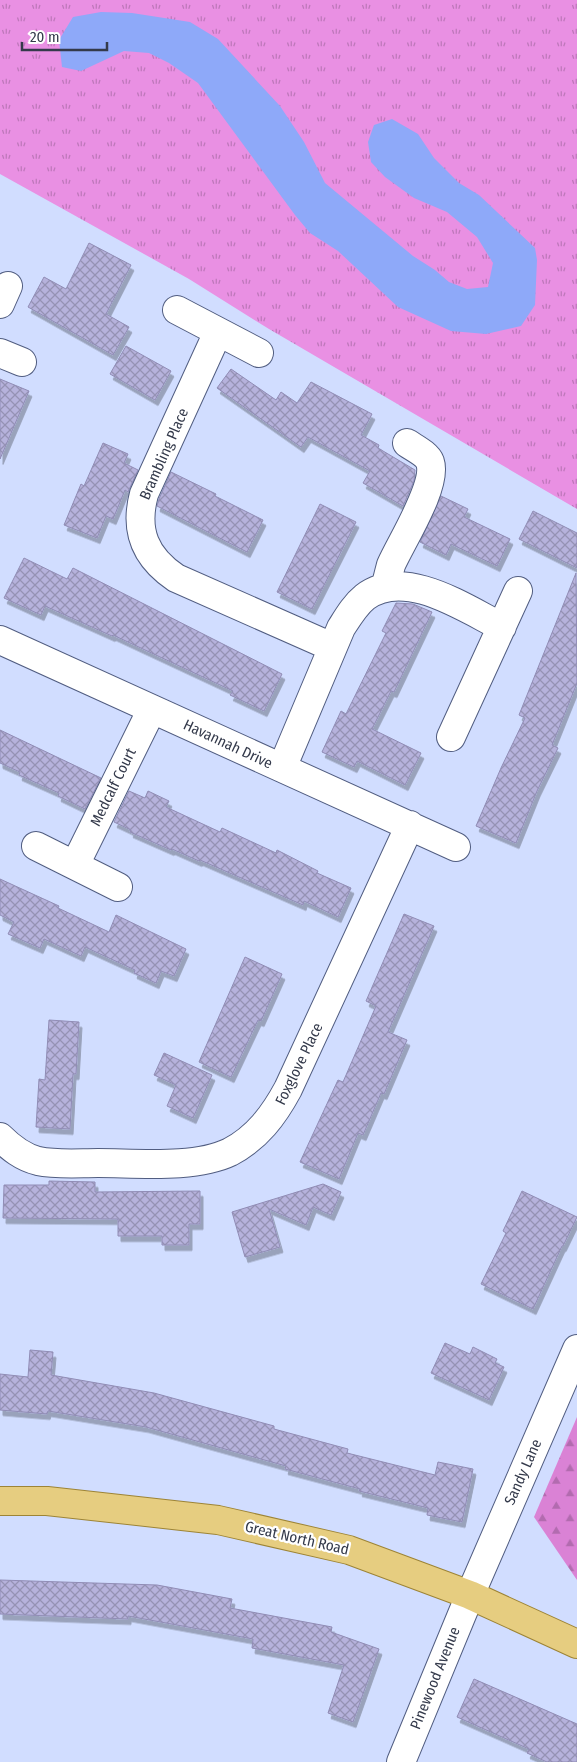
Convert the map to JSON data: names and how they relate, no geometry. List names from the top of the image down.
{
  "streets": {
    "main road": ["Great North Road"],
    "street": [
      "Brambling Place",
      "Havannah Drive",
      "Medcalf Court",
      "Foxglove Place",
      "Sandy Lane",
      "Pinewood Avenue"
    ]
  },
  "crossings": [
    ["Havannah Drive", "Medcalf Court"],
    ["Havannah Drive", "Foxglove Place"],
    ["Sandy Lane", "Great North Road"],
    ["Sandy Lane", "Pinewood Avenue"],
    ["Great North Road", "Pinewood Avenue"]
  ],
  "scale_bar": "20 m"
}
